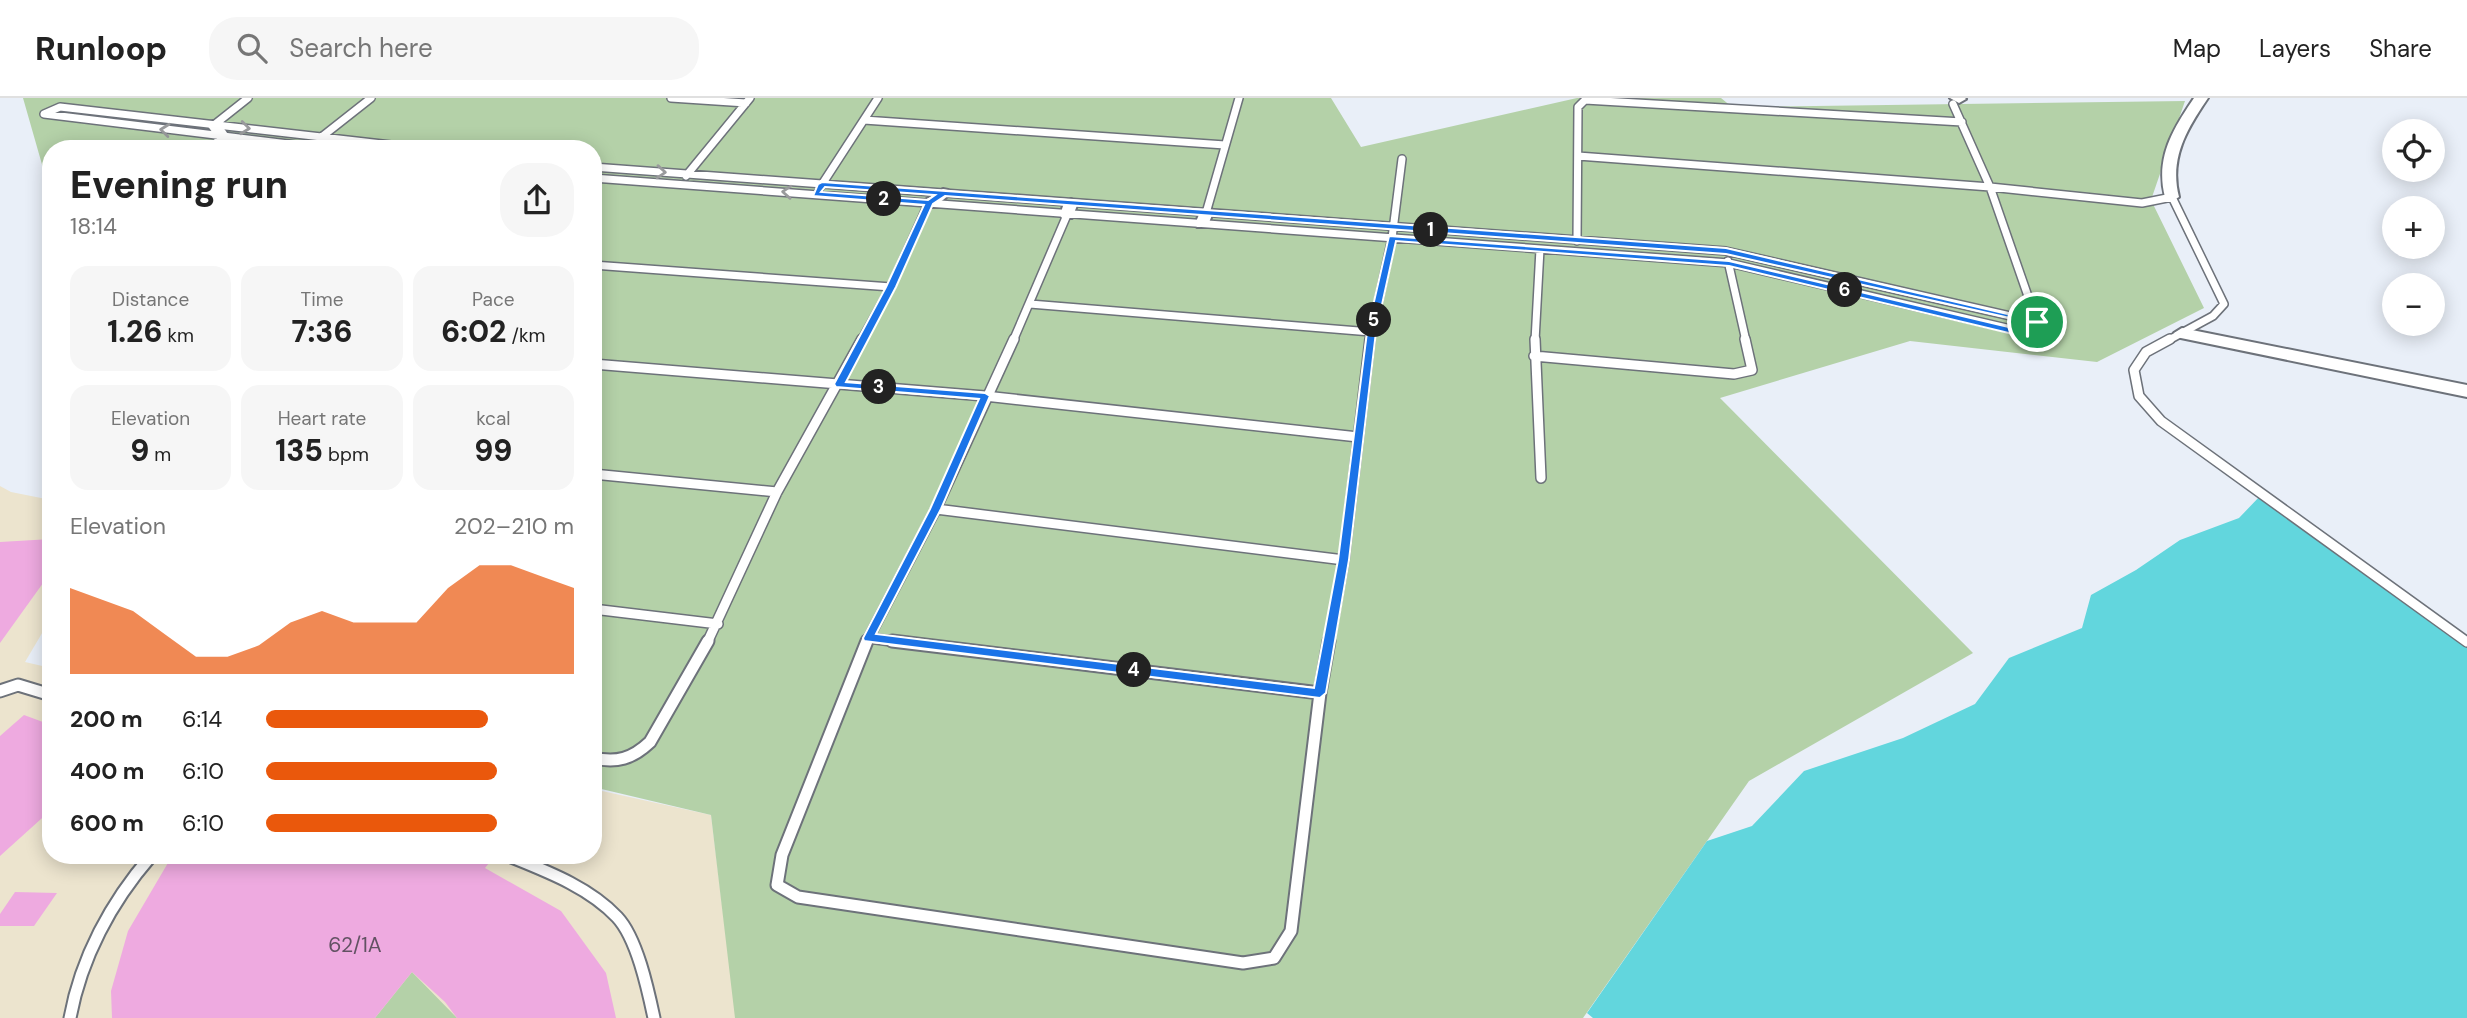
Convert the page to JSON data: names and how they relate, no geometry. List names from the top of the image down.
{
  "house_numbers": ["62/1A"],
  "page": {
    "header": "Runloop",
    "search": "Search here",
    "nav": ["Map", "Layers", "Share"],
    "map_buttons": ["+", "−"],
    "heading": ["Evening run", "18:14"],
    "pins": [
      "2",
      "1",
      "6",
      "5",
      "3",
      "4"
    ],
    "stats": [
      ["Distance", "1.26 km"],
      ["Time", "7:36"],
      ["Pace", "6:02 /km"],
      ["Elevation", "9 m"],
      ["Heart rate", "135 bpm"],
      ["kcal", "99"]
    ],
    "chart": ["Elevation", "202–210 m"],
    "list": [
      {
        "name": "200 m",
        "note": "6:14"
      },
      {
        "name": "400 m",
        "note": "6:10"
      },
      {
        "name": "600 m",
        "note": "6:10"
      }
    ]
  }
}
